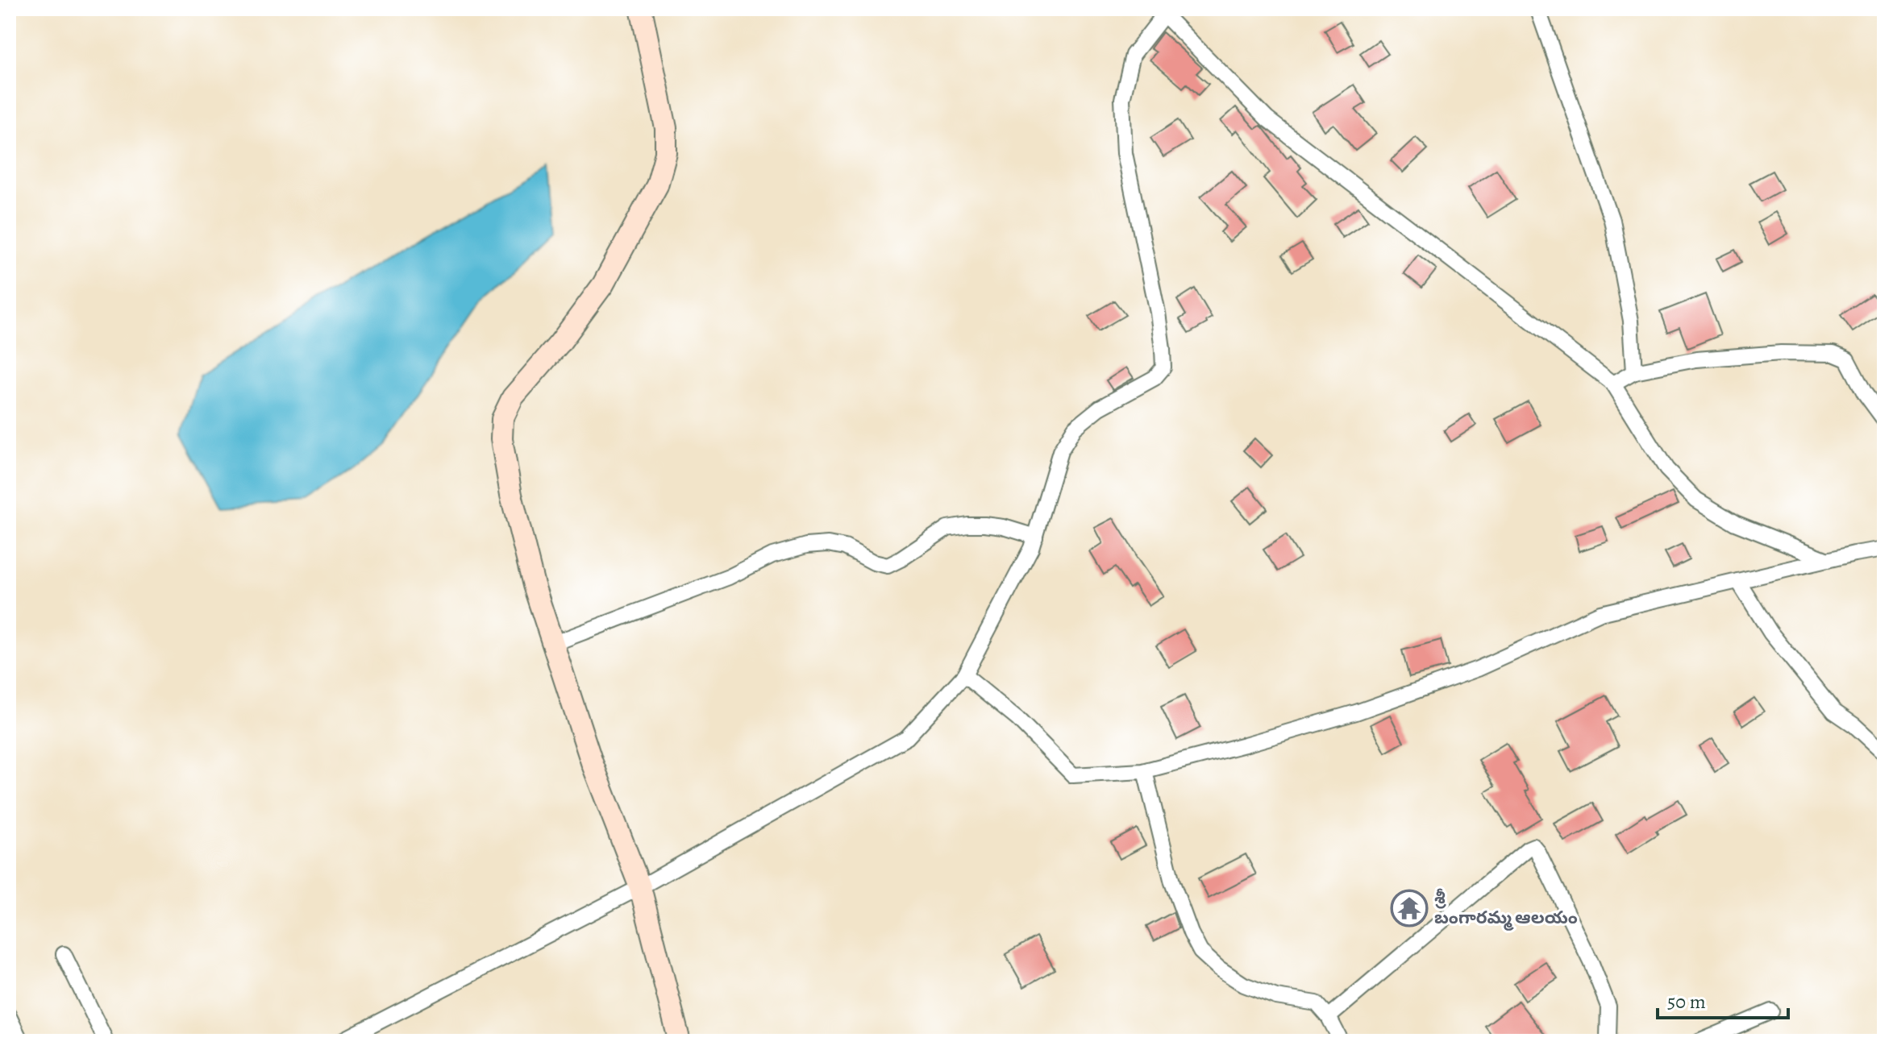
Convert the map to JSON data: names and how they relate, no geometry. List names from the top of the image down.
{
  "places": {
    "temple": ["శ్రీ బంగారమ్మ ఆలయం"]
  },
  "scale_bar": "50 m"
}
